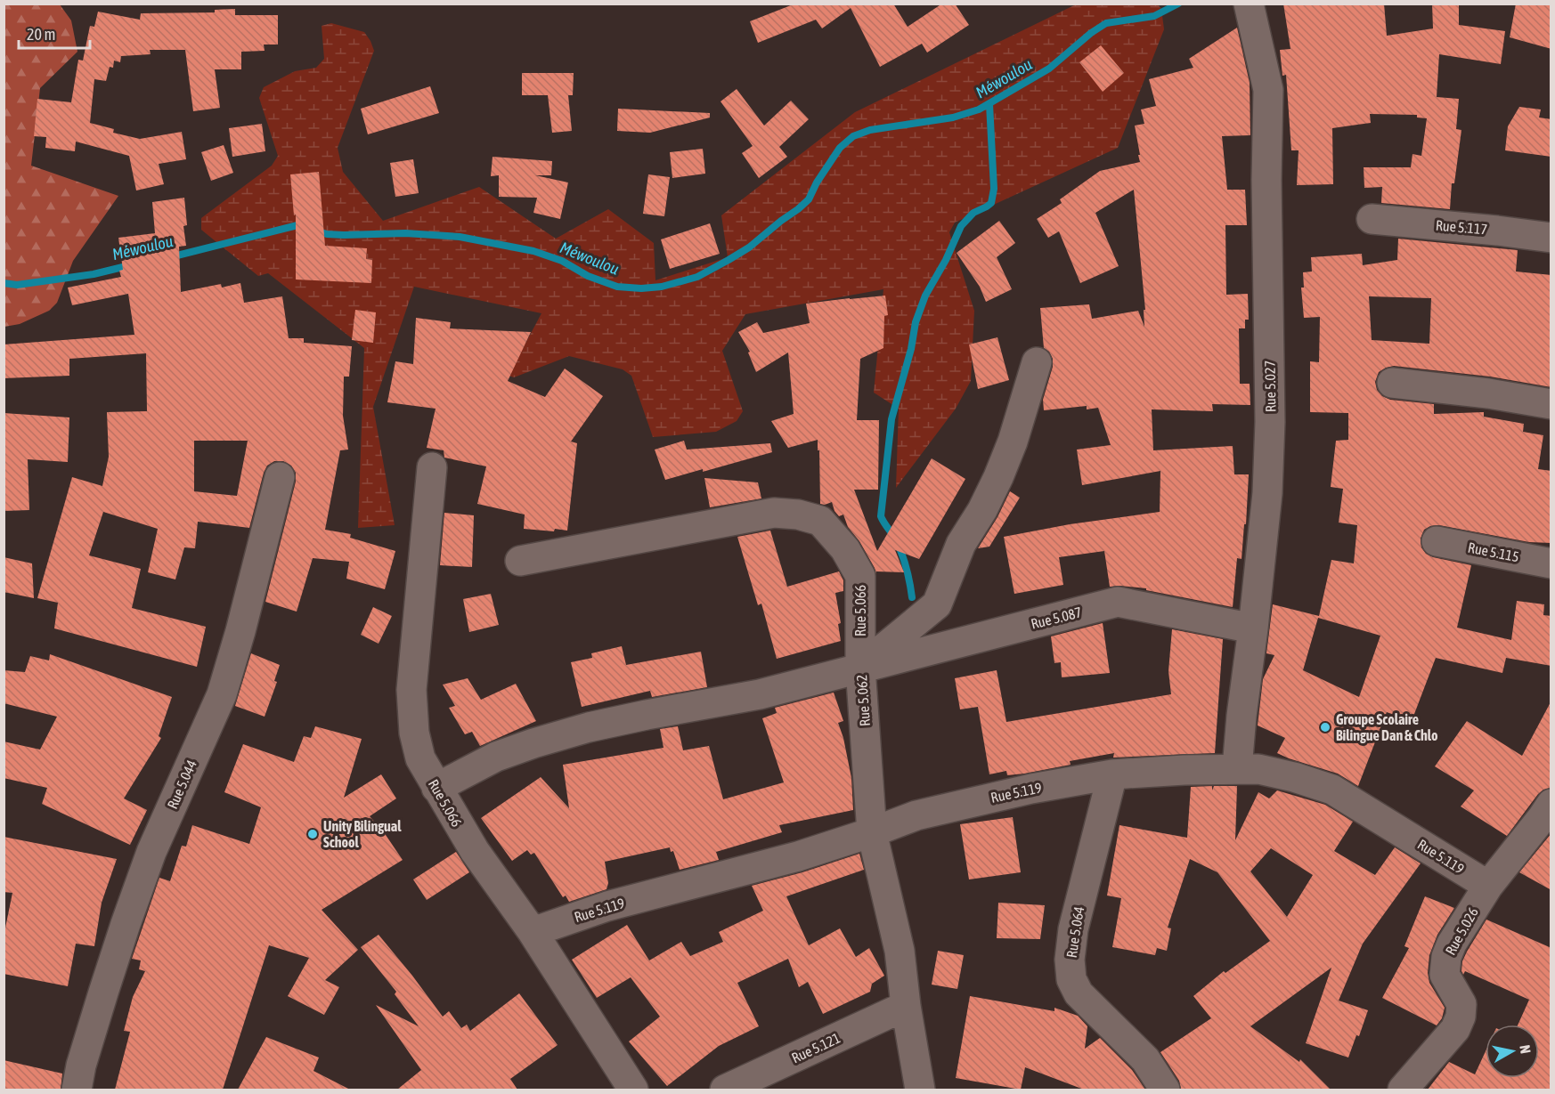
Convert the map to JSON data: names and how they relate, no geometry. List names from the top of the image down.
{
  "streets": {
    "street": [
      "Rue 5.117",
      "Rue 5.027",
      "Rue 5.115",
      "Rue 5.066",
      "Rue 5.087",
      "Rue 5.062",
      "Rue 5.044",
      "Rue 5.119",
      "Rue 5.026",
      "Rue 5.064",
      "Rue 5.121"
    ]
  },
  "crossings": [
    ["Rue 5.027", "Rue 5.087"],
    ["Rue 5.027", "Rue 5.119"],
    ["Rue 5.066", "Rue 5.087"],
    ["Rue 5.066", "Rue 5.062"],
    ["Rue 5.066", "Rue 5.119"],
    ["Rue 5.087", "Rue 5.062"],
    ["Rue 5.062", "Rue 5.119"],
    ["Rue 5.062", "Rue 5.121"],
    ["Rue 5.119", "Rue 5.026"],
    ["Rue 5.119", "Rue 5.064"]
  ],
  "water": ["Méwoulou"],
  "places": ["Groupe Scolaire Bilingue Dan & Chlo", "Unity Bilingual School"],
  "scale_bar": "20 m",
  "north": "right"
}
